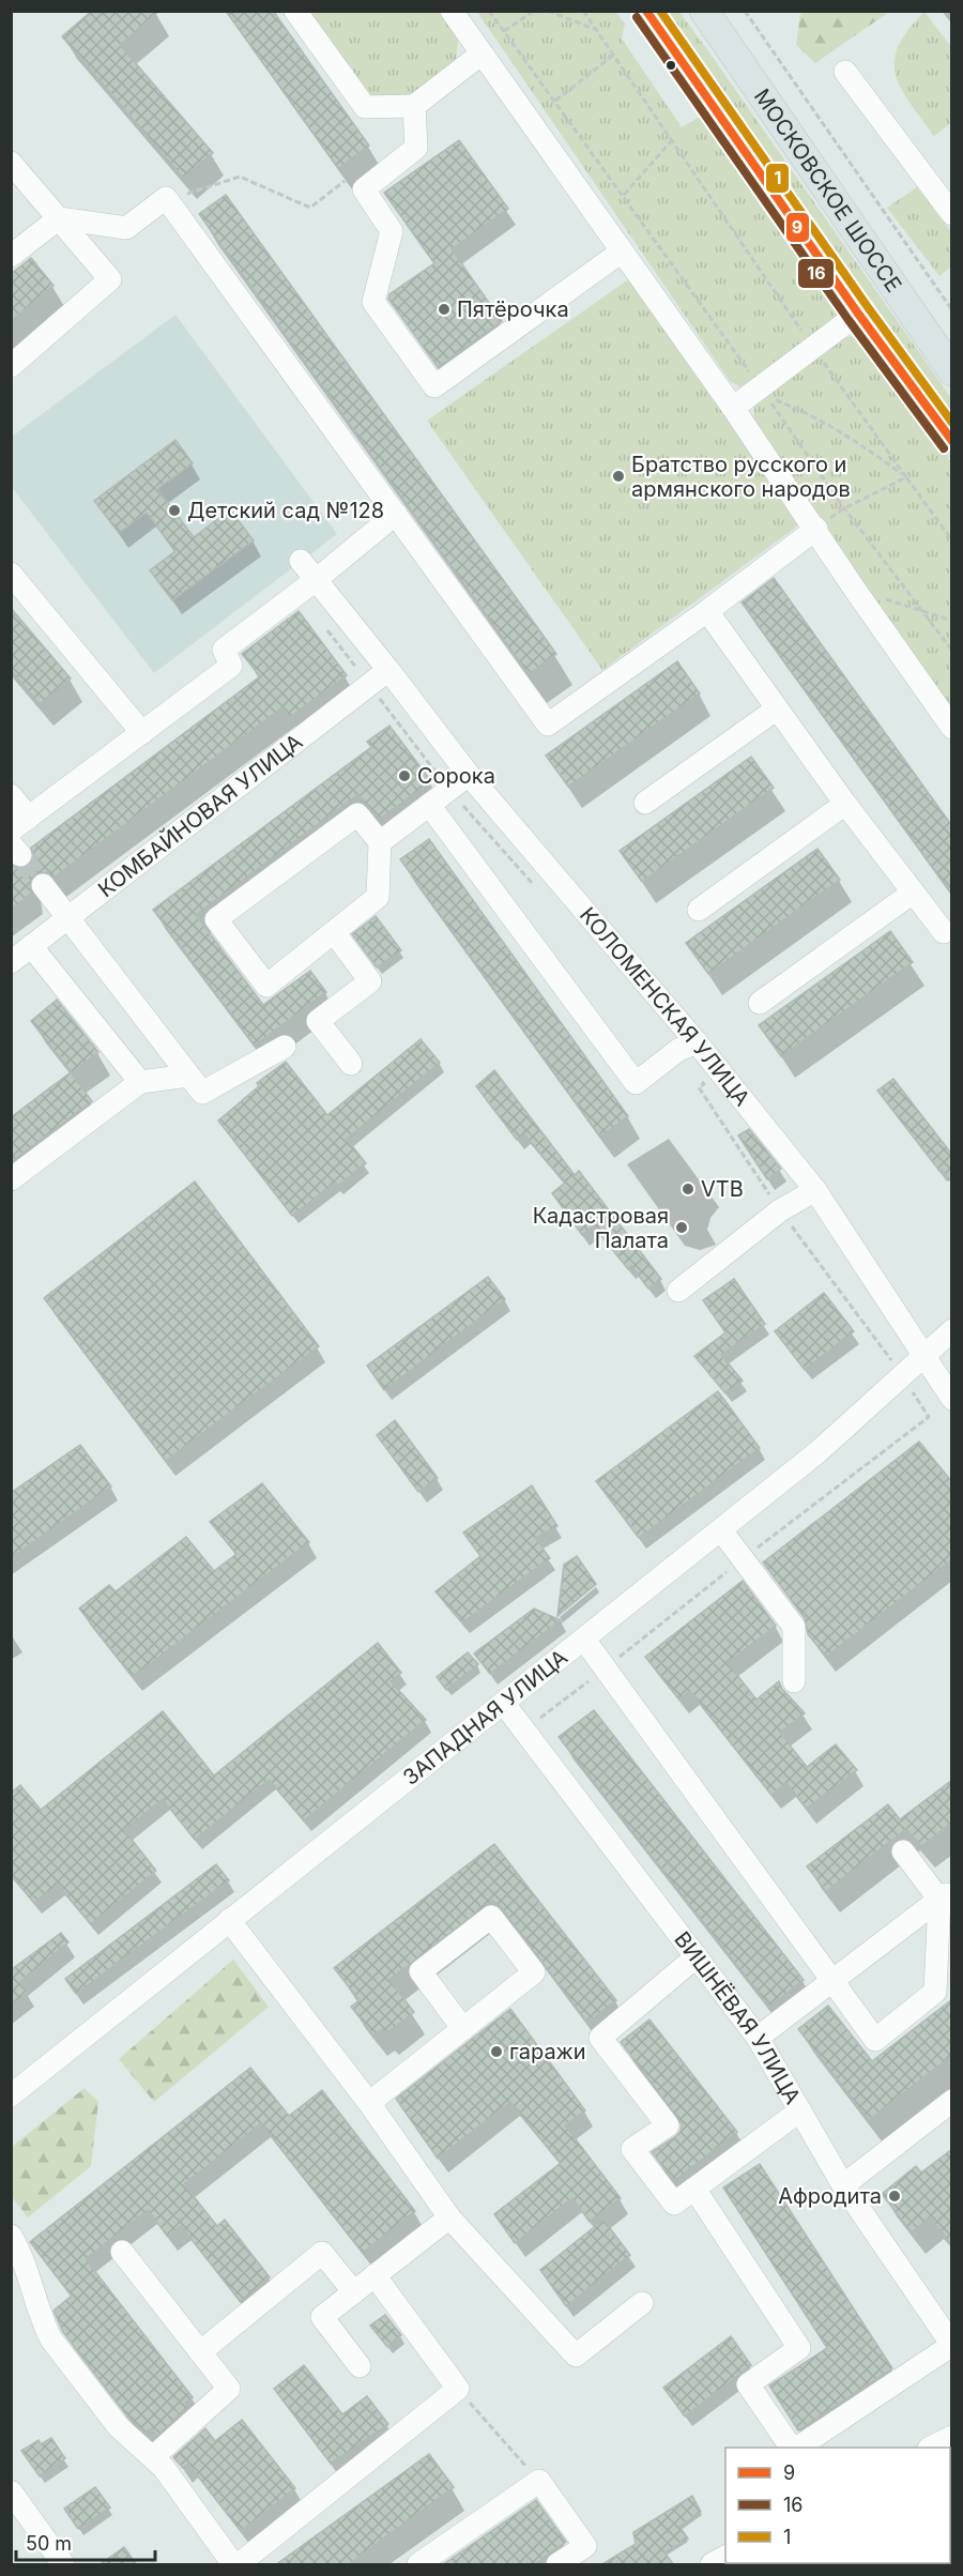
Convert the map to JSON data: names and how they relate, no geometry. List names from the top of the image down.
{
  "streets": {
    "main road": ["МОСКОВСКОЕ ШОССЕ"],
    "street": [
      "КОМБАЙНОВАЯ УЛИЦА",
      "КОЛОМЕНСКАЯ УЛИЦА",
      "ЗАПАДНАЯ УЛИЦА",
      "ВИШНЁВАЯ УЛИЦА"
    ]
  },
  "crossings": [
    ["КОМБАЙНОВАЯ УЛИЦА", "КОЛОМЕНСКАЯ УЛИЦА"],
    ["КОЛОМЕНСКАЯ УЛИЦА", "ЗАПАДНАЯ УЛИЦА"],
    ["ЗАПАДНАЯ УЛИЦА", "ВИШНЁВАЯ УЛИЦА"]
  ],
  "places": [
    "Пятёрочка",
    "Братство русского и армянского народов",
    "Детский сад №128",
    "Сорока",
    "VTB",
    "Кадастровая Палата",
    "гаражи",
    "Афродита"
  ],
  "lines": ["transit line 9", "transit line 1", "transit line 16"],
  "legend": ["9", "16", "1"],
  "scale_bar": "50 m"
}
